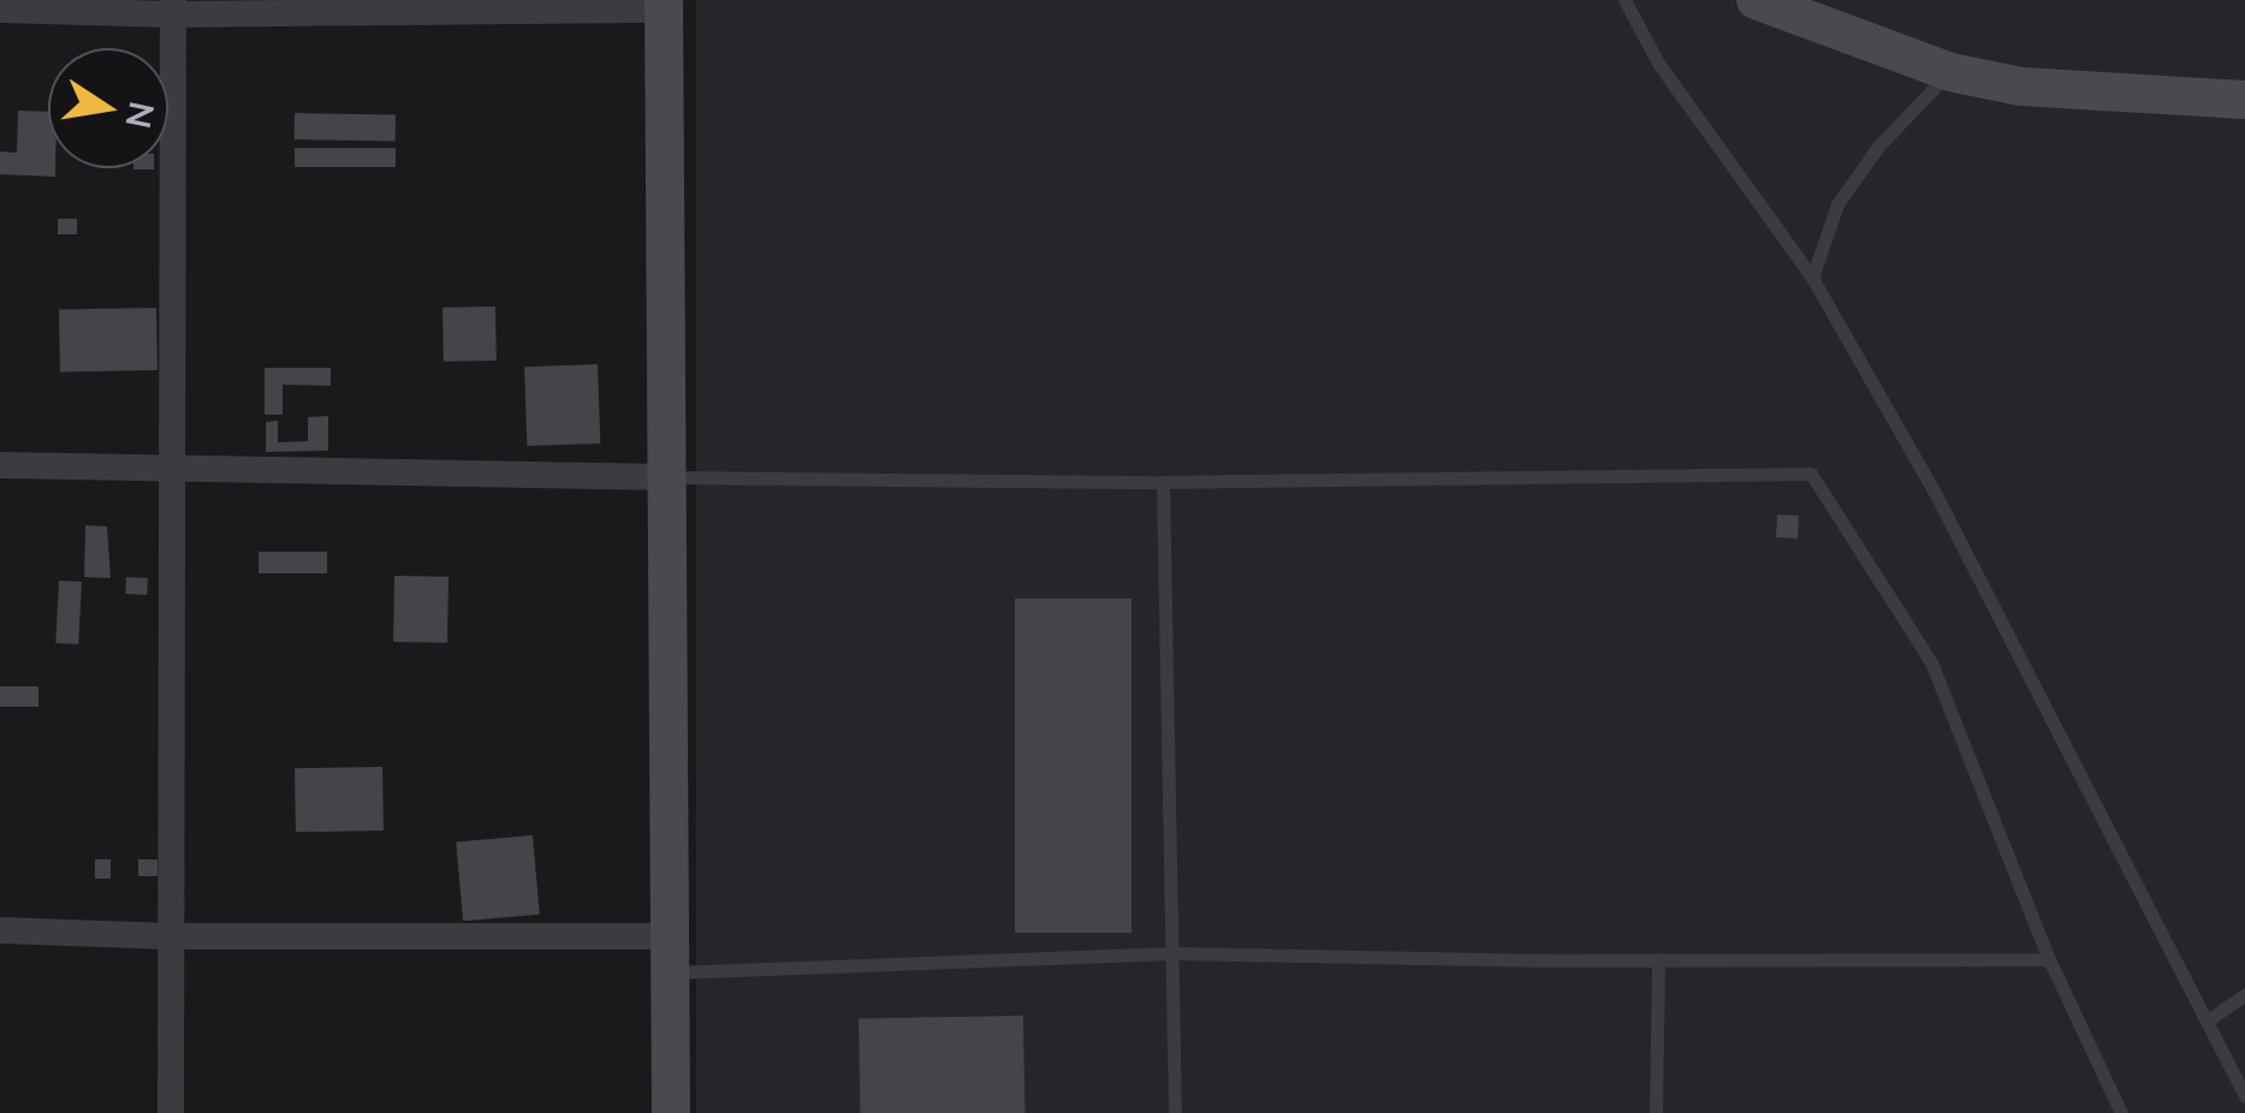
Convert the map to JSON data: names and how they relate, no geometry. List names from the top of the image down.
{
  "north": "right"
}
